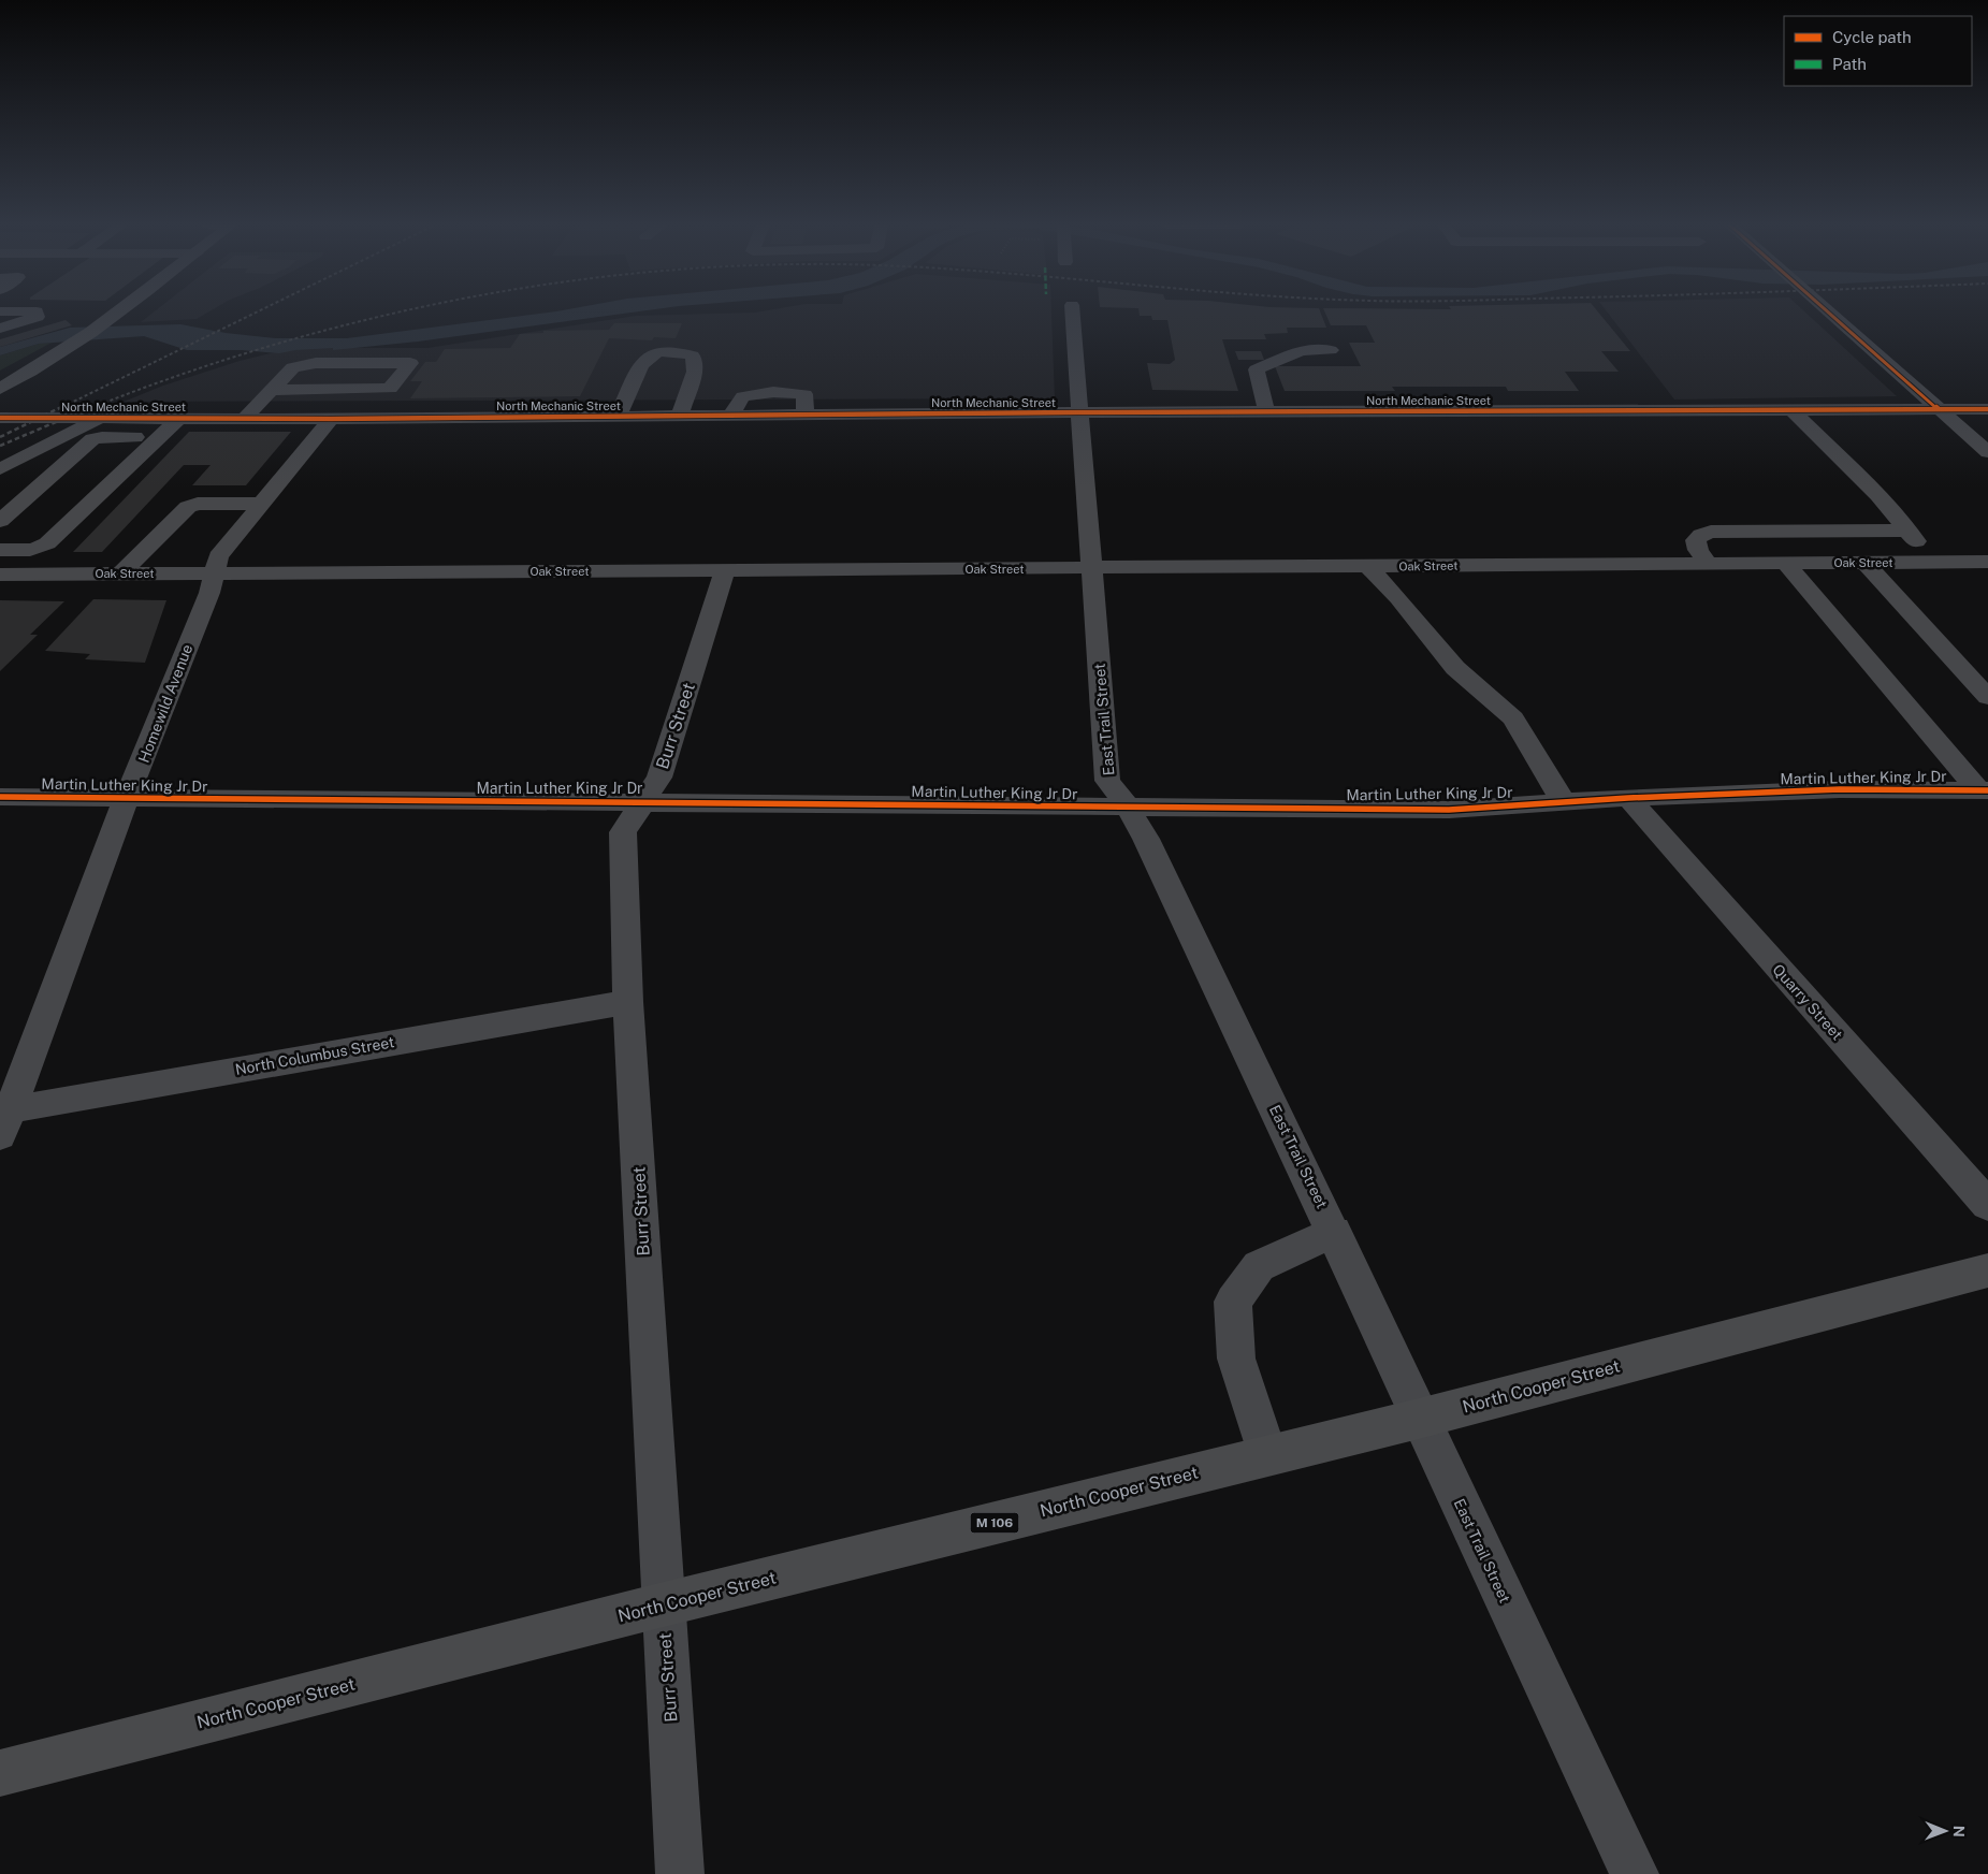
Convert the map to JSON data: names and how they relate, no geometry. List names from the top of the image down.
{
  "streets": {
    "main road": ["North Cooper Street", "M 106"],
    "street": [
      "North Mechanic Street",
      "Oak Street",
      "Homewild Avenue",
      "East Trail Street",
      "Burr Street",
      "Martin Luther King Jr Dr",
      "Quarry Street",
      "North Columbus Street"
    ]
  },
  "crossings": [
    ["North Mechanic Street", "Homewild Avenue"],
    ["North Mechanic Street", "East Trail Street"],
    ["Oak Street", "Homewild Avenue"],
    ["Oak Street", "East Trail Street"],
    ["Oak Street", "Burr Street"],
    ["Homewild Avenue", "Martin Luther King Jr Dr"],
    ["Homewild Avenue", "North Columbus Street"],
    ["East Trail Street", "Martin Luther King Jr Dr"],
    ["East Trail Street", "North Cooper Street"],
    ["Burr Street", "Martin Luther King Jr Dr"],
    ["Burr Street", "North Columbus Street"],
    ["Burr Street", "North Cooper Street"],
    ["Martin Luther King Jr Dr", "Quarry Street"]
  ],
  "legend": ["Cycle path", "Path"],
  "north": "right"
}
